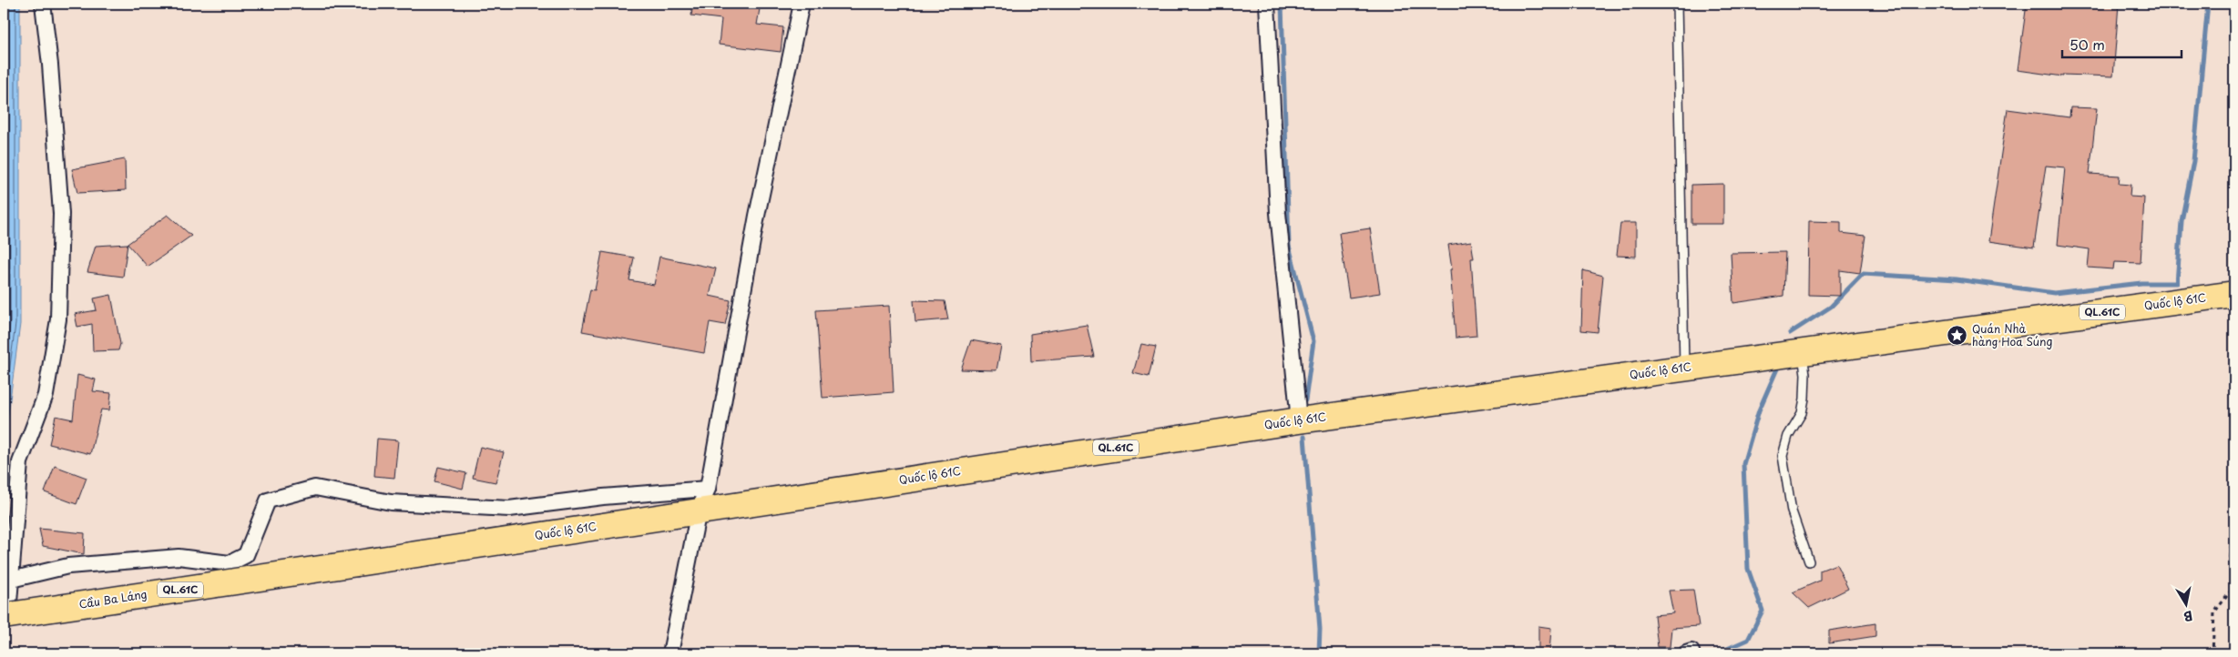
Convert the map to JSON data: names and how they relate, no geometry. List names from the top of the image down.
{
  "streets": {
    "highway": ["Quốc lộ 61C", "QL.61C", "Cầu Ba Láng"]
  },
  "crossings": [
    ["Quốc lộ 61C", "Cầu Ba Láng"]
  ],
  "places": {
    "place": ["Quán Nhà hàng Hoa Súng"]
  },
  "scale_bar": "50 m",
  "north": "bottom"
}
